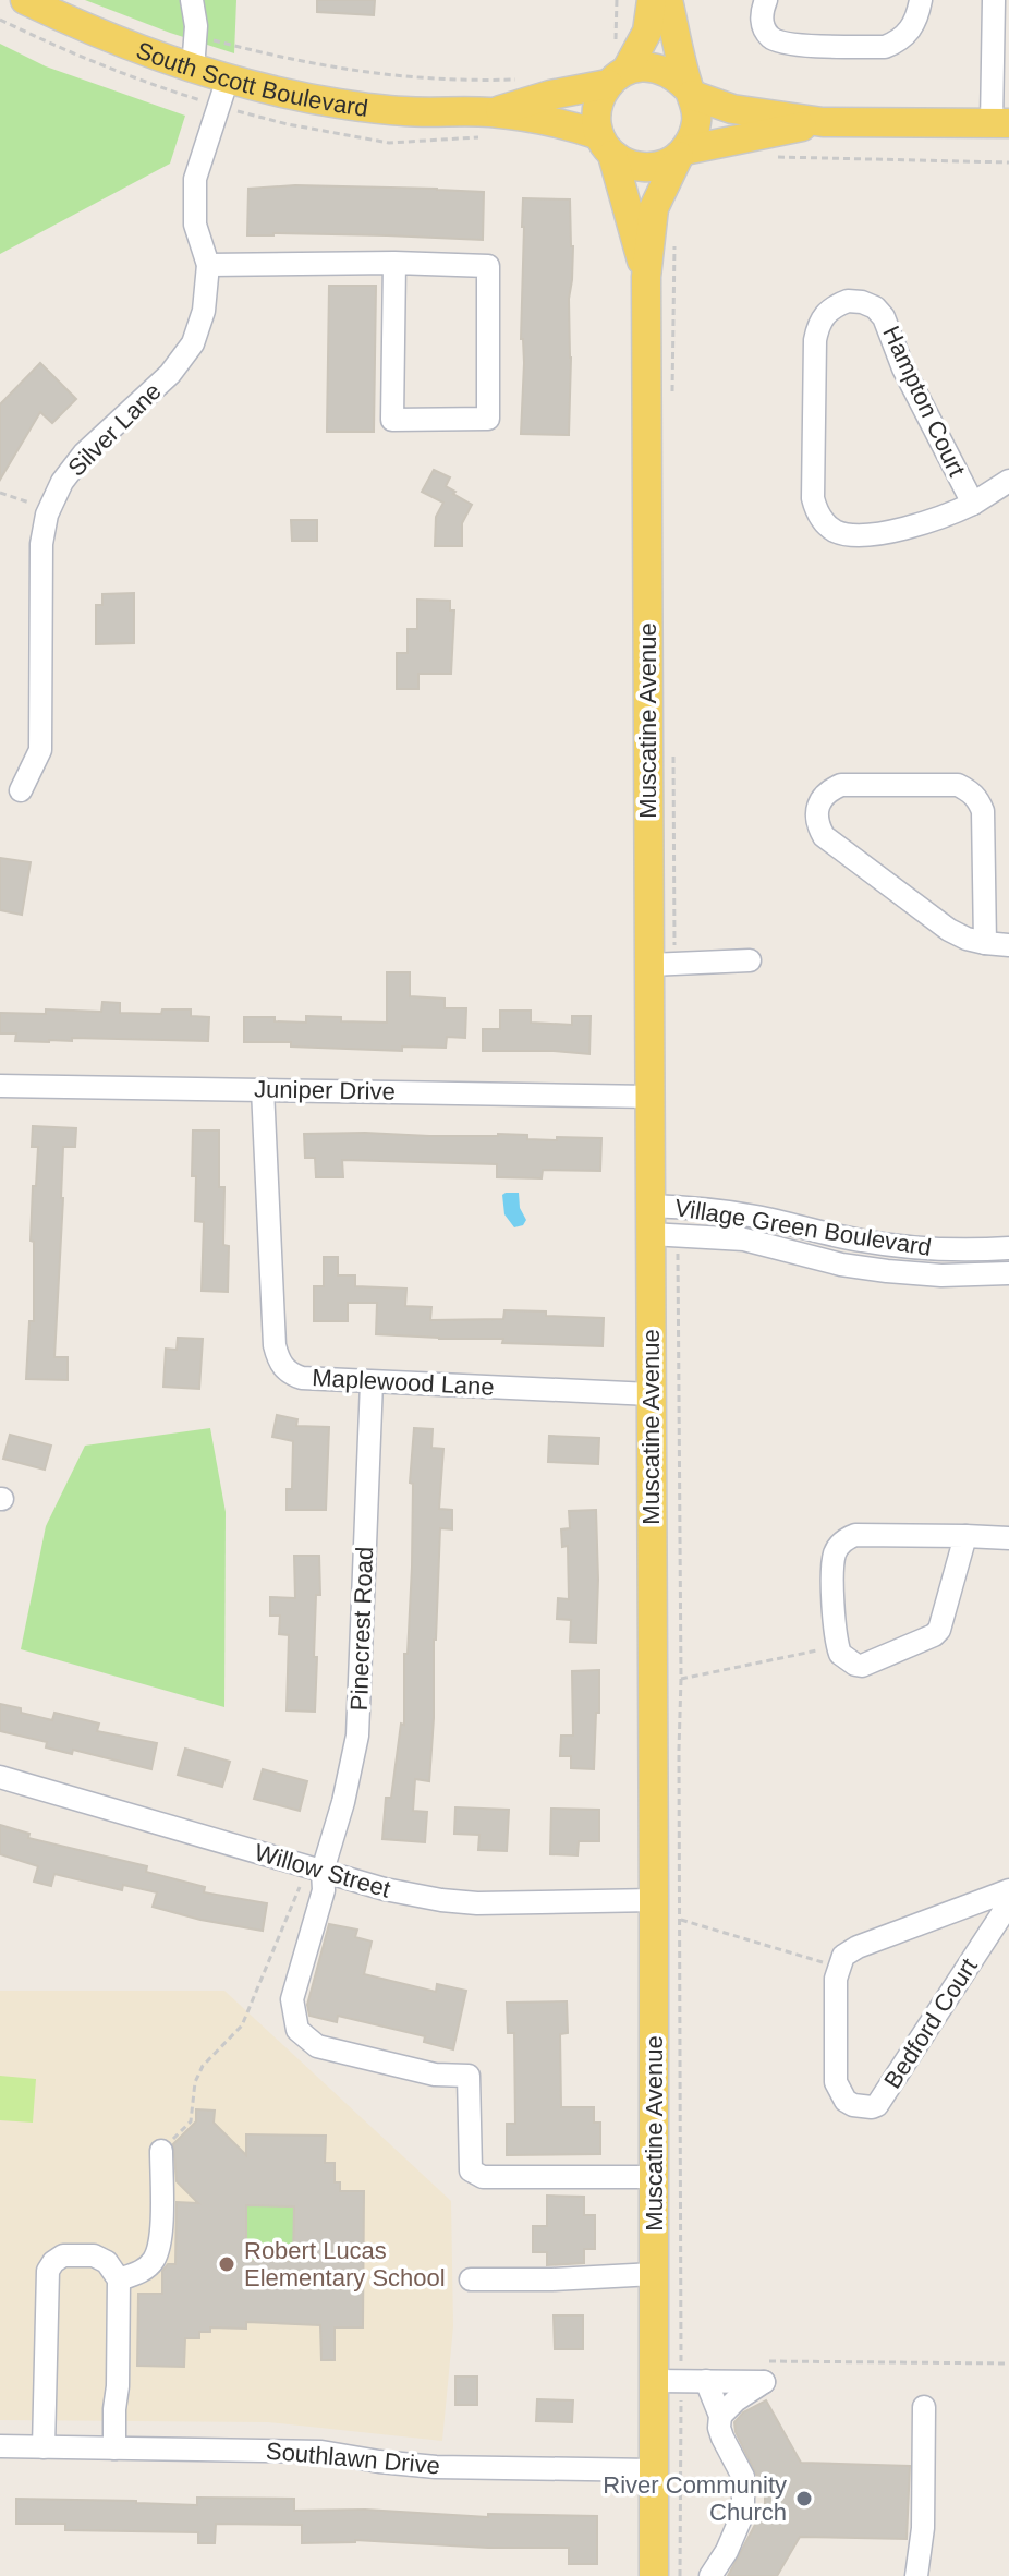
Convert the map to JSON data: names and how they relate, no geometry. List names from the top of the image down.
{
  "streets": {
    "main road": ["South Scott Boulevard", "Muscatine Avenue"],
    "street": [
      "Hampton Court",
      "Silver Lane",
      "Juniper Drive",
      "Village Green Boulevard",
      "Maplewood Lane",
      "Pinecrest Road",
      "Willow Street",
      "Bedford Court",
      "Southlawn Drive"
    ]
  },
  "crossings": [
    ["South Scott Boulevard", "Silver Lane"],
    ["South Scott Boulevard", "Muscatine Avenue"],
    ["Muscatine Avenue", "Juniper Drive"],
    ["Muscatine Avenue", "Village Green Boulevard"],
    ["Muscatine Avenue", "Maplewood Lane"],
    ["Muscatine Avenue", "Pinecrest Road"],
    ["Muscatine Avenue", "Willow Street"],
    ["Muscatine Avenue", "Southlawn Drive"],
    ["Juniper Drive", "Maplewood Lane"],
    ["Maplewood Lane", "Pinecrest Road"],
    ["Pinecrest Road", "Willow Street"]
  ],
  "places": ["Robert Lucas Elementary School", "River Community Church"]
}
